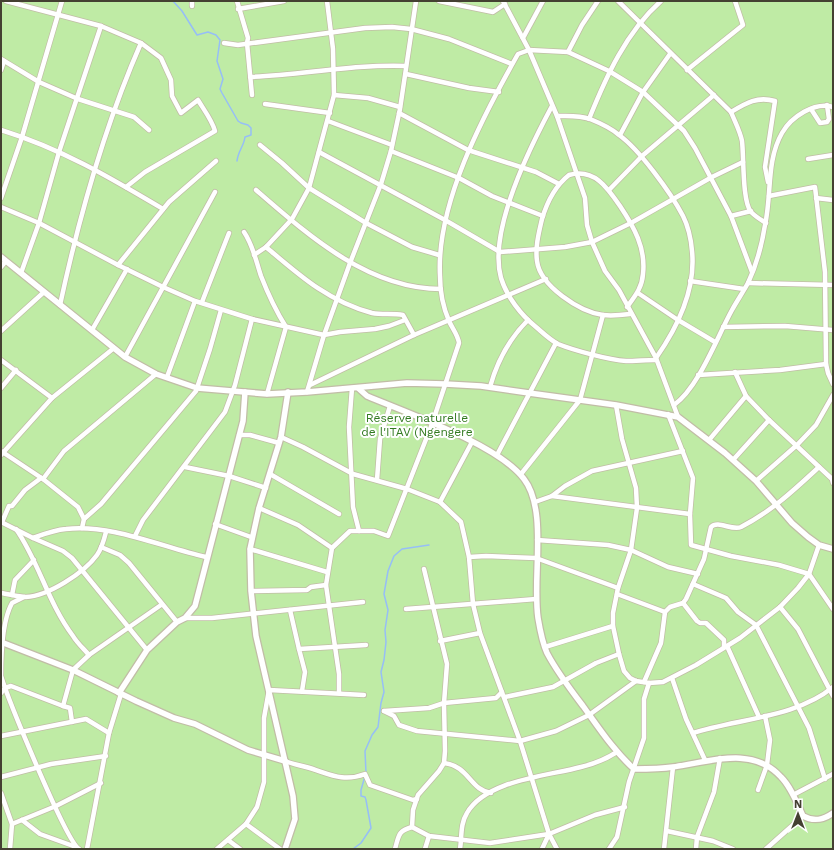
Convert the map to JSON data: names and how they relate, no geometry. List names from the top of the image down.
{
  "parks": ["Réserve naturelle de l'ITAV (Ngengere"],
  "north": "top"
}
